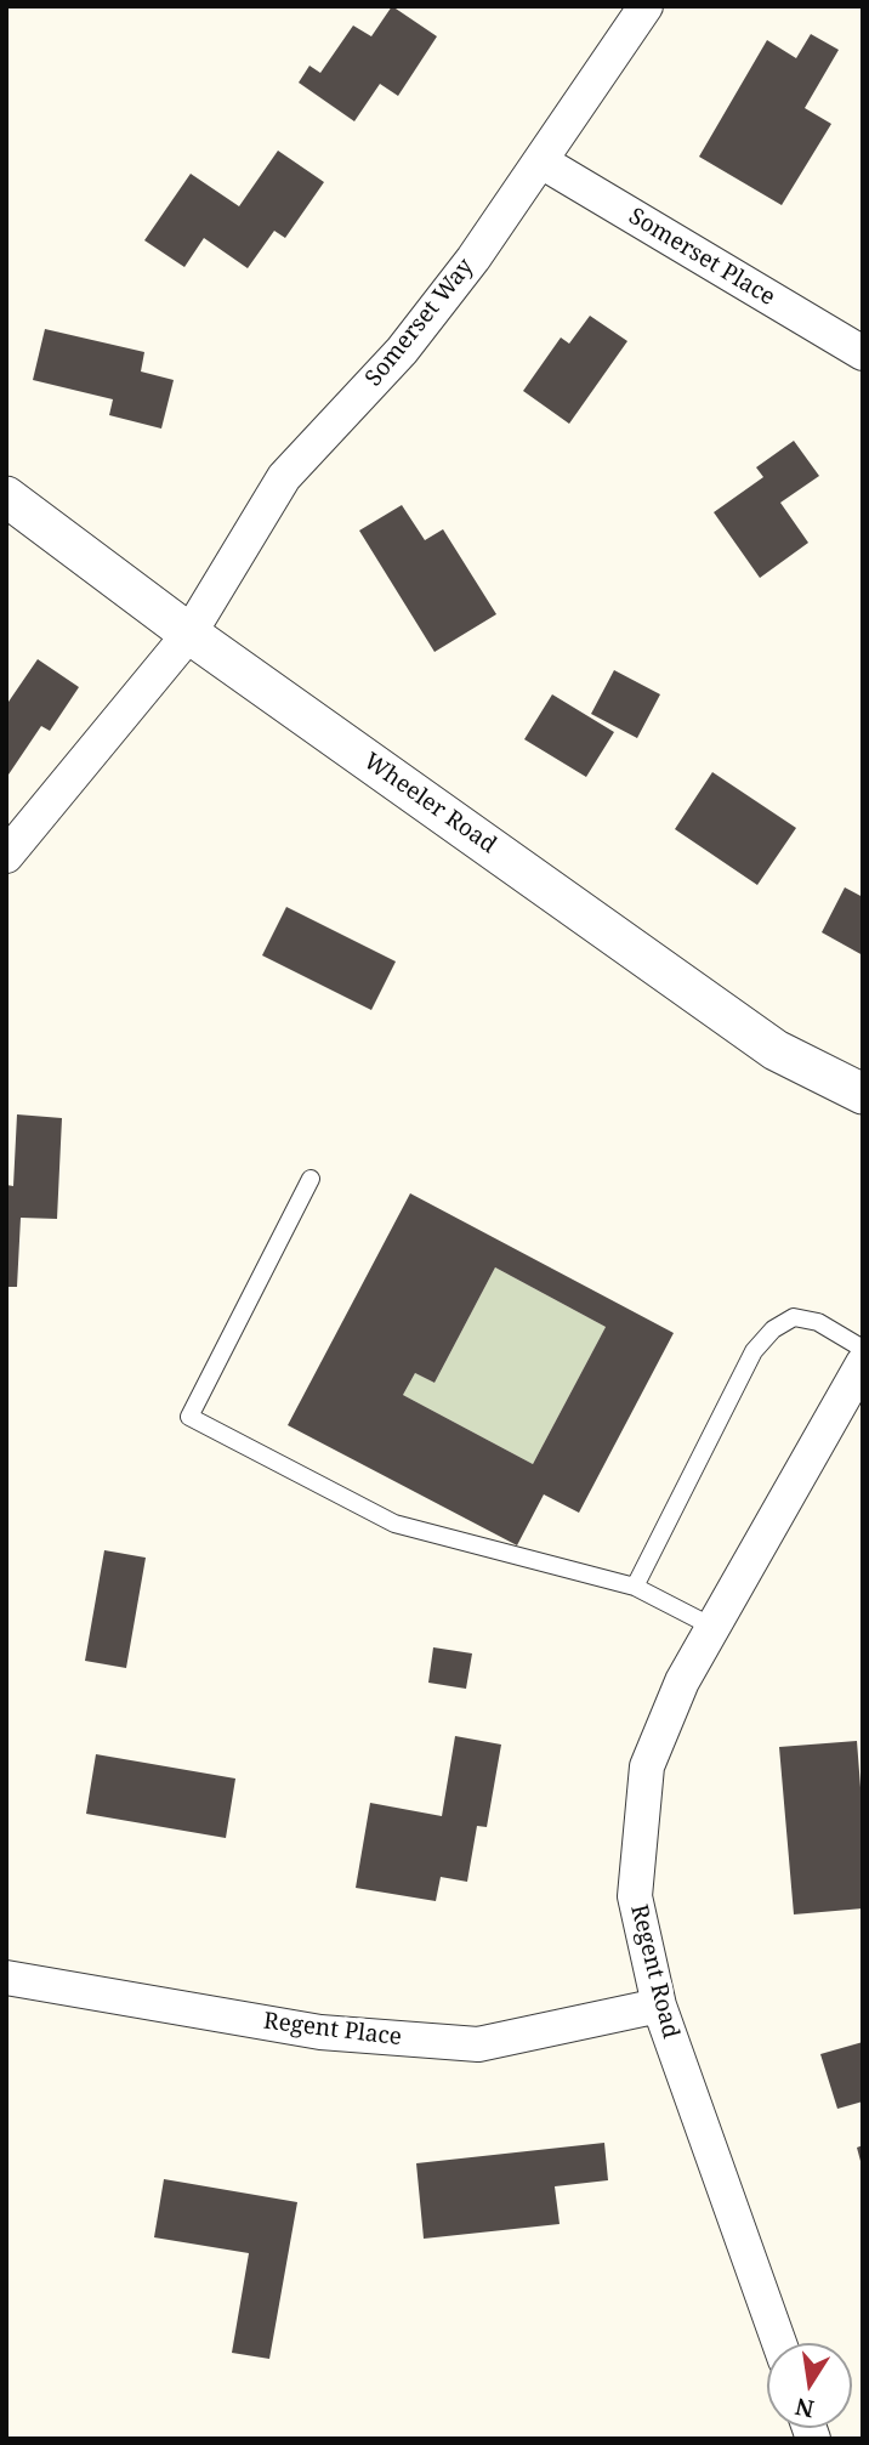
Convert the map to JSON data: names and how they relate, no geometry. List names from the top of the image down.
{
  "streets": {
    "street": [
      "Somerset Place",
      "Somerset Way",
      "Wheeler Road",
      "Regent Road",
      "Regent Place"
    ]
  },
  "crossings": [
    ["Somerset Place", "Somerset Way"],
    ["Somerset Way", "Wheeler Road"],
    ["Regent Road", "Regent Place"]
  ],
  "north": "bottom"
}
